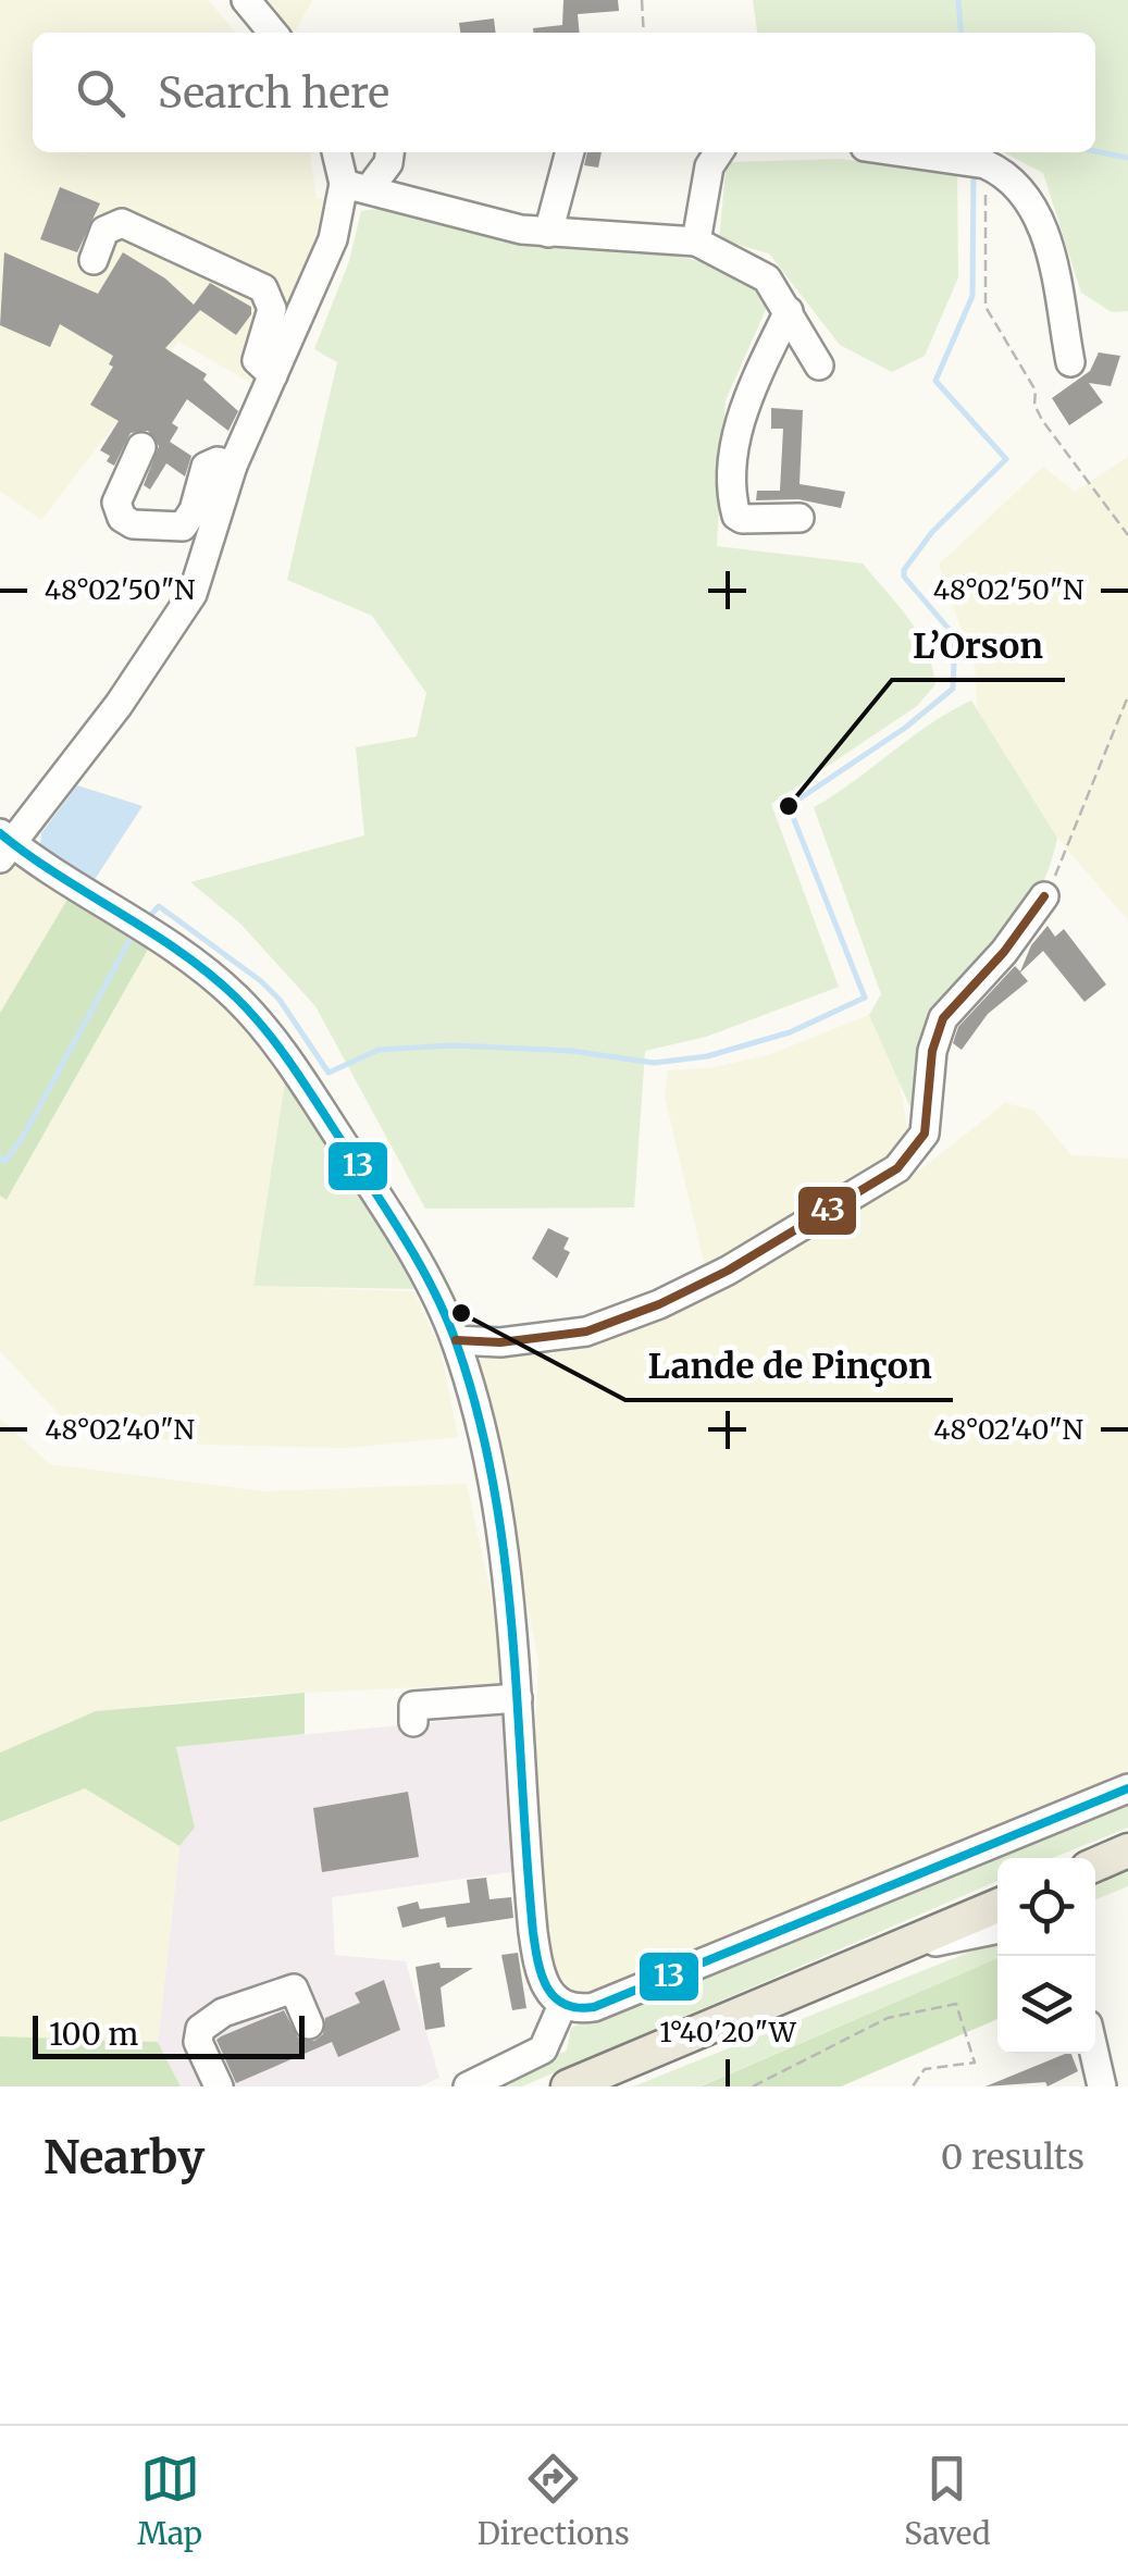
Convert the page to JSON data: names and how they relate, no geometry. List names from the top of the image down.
{
  "places": ["L’Orson", "Lande de Pinçon"],
  "lines": ["transit line 13", "transit line 43"],
  "scale_bar": "100 m",
  "page": {
    "search": "Search here",
    "scale": "100 m",
    "heading": ["Nearby", "0 results"],
    "nav": ["Map", "Directions", "Saved"]
  },
  "coordinates": ["48°02'50\"N", "48°02'40\"N", "1°40'20\"W"]
}
